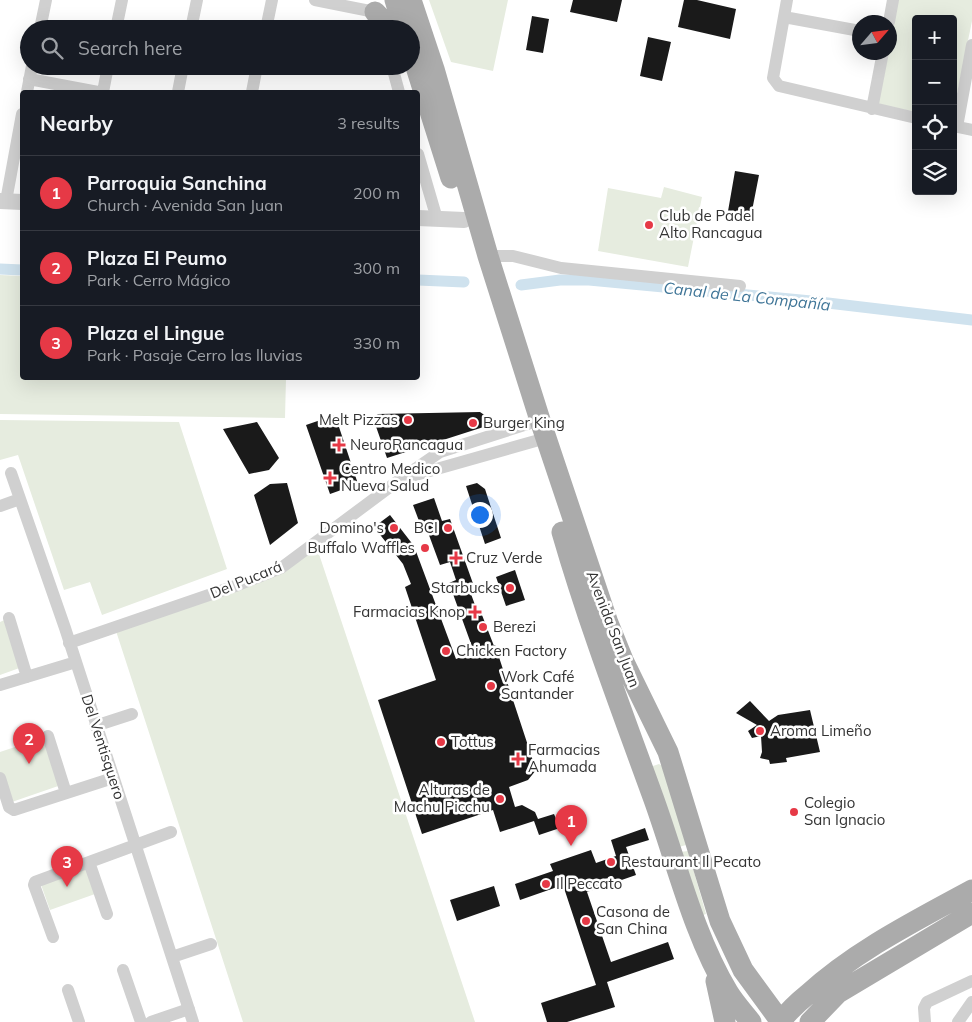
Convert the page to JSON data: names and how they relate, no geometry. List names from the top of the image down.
{
  "streets": {
    "main road": ["Avenida San Juan"],
    "street": ["Del Pucará", "Del Ventisquero"]
  },
  "crossings": [
    ["Del Pucará", "Avenida San Juan"],
    ["Del Pucará", "Del Ventisquero"]
  ],
  "water": ["Canal de La Compañía"],
  "places": {
    "other": [
      "Club de Padel Alto Rancagua",
      "Melt Pizzas",
      "Burger King",
      "Domino's",
      "BCI",
      "Buffalo Waffles",
      "Starbucks",
      "Berezi",
      "Chicken Factory",
      "Work Café Santander",
      "Aroma Limeño",
      "Tottus",
      "Alturas de Machu Picchu",
      "Colegio San Ignacio",
      "Restaurant Il Pecato",
      "Il Peccato",
      "Casona de San China"
    ],
    "health": [
      "NeuroRancagua",
      "Centro Medico Nueva Salud",
      "Cruz Verde",
      "Farmacias Knop",
      "Farmacias Ahumada"
    ]
  },
  "north": "top right",
  "page": {
    "map_buttons": ["+", "−"],
    "search": "Search here",
    "heading": ["Nearby", "3 results"],
    "list": [
      {
        "mark": "1",
        "name": "Parroquia Sanchina",
        "note": "Church · Avenida San Juan",
        "value": "200 m"
      },
      {
        "mark": "2",
        "name": "Plaza El Peumo",
        "note": "Park · Cerro Mágico",
        "value": "300 m"
      },
      {
        "mark": "3",
        "name": "Plaza el Lingue",
        "note": "Park · Pasaje Cerro las lluvias",
        "value": "330 m"
      }
    ],
    "pins": ["2", "1", "3"]
  }
}
